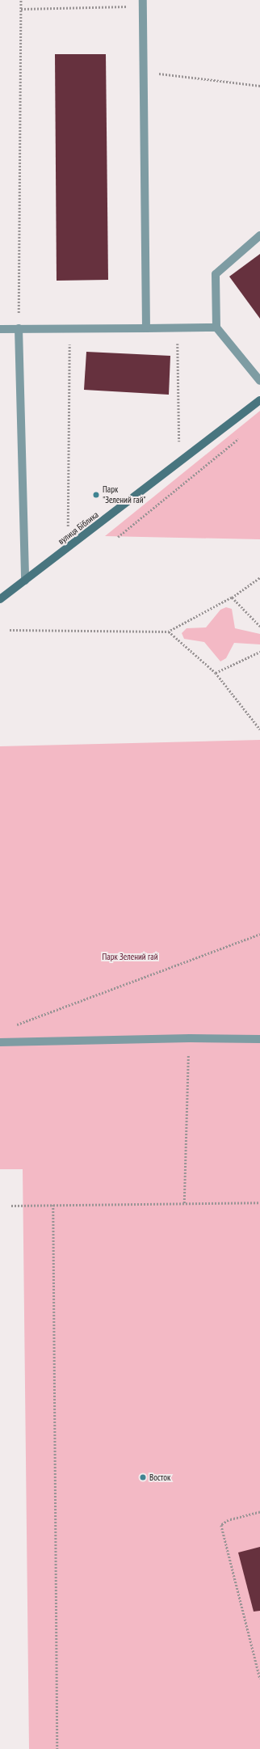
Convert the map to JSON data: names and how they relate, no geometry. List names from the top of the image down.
{
  "streets": {
    "street": ["вулиця Біблика"]
  },
  "parks": ["Парк Зелений гай"],
  "places": ["Парк \"Зелений гай\"", "Восток"]
}
